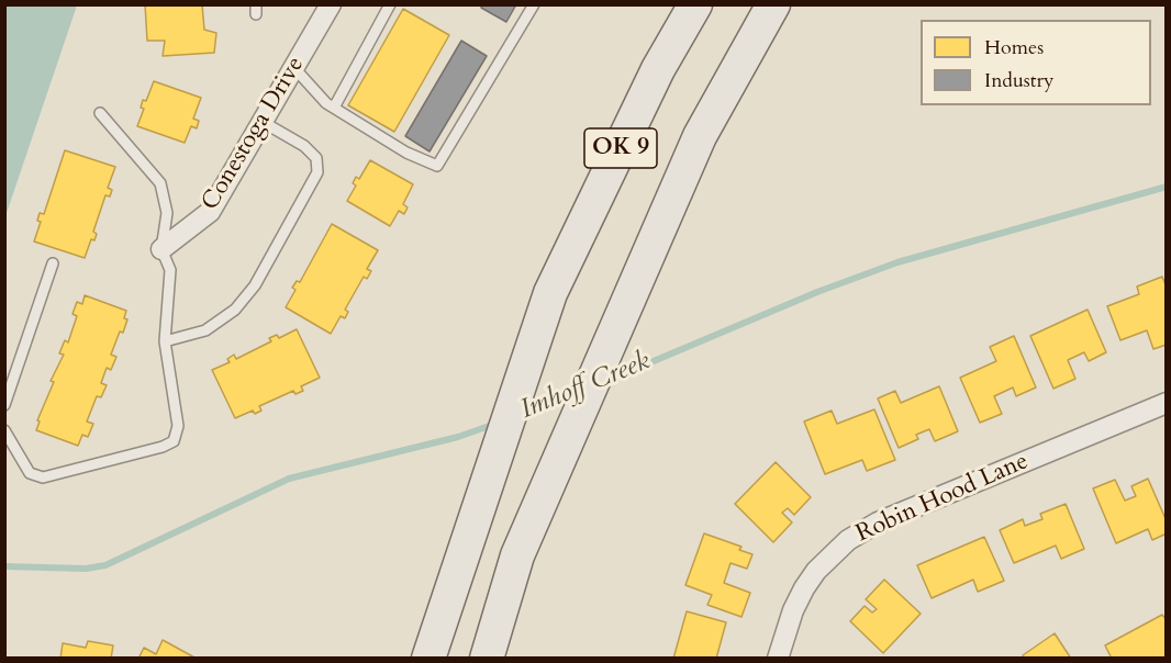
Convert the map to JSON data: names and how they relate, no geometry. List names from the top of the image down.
{
  "streets": {
    "highway": ["OK 9"],
    "street": ["Conestoga Drive", "Robin Hood Lane"]
  },
  "water": ["Imhoff Creek"],
  "legend": ["Homes", "Industry"]
}
